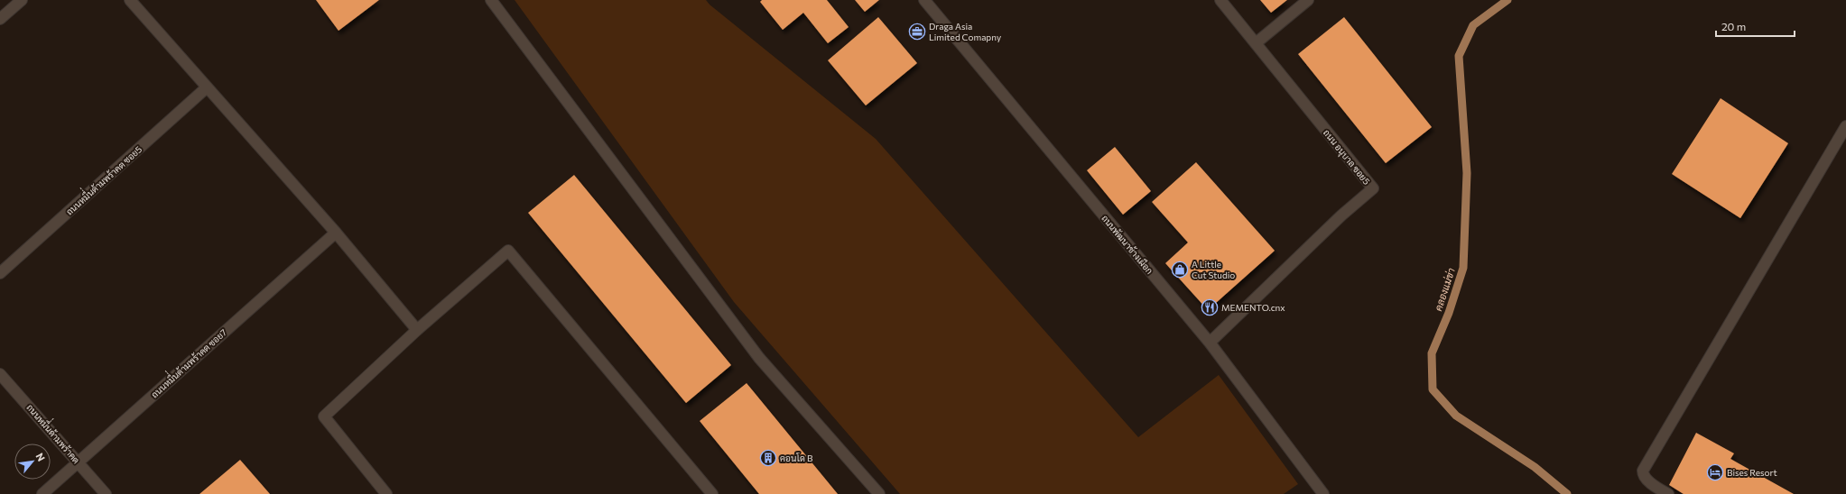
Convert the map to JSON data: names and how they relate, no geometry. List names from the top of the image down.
{
  "streets": {
    "street": [
      "ถนน อนุบาล ซอย5",
      "ถนนหมื่่นด้ามพร้าคต ซอย5",
      "ถนนพัฒนาช้างเผือก",
      "ถนนหมื่่นด้ามพร้าคต ซอย7",
      "ถนนหมื่่นด้ามพร้าคต"
    ]
  },
  "crossings": [
    ["ถนน อนุบาล ซอย5", "ถนนพัฒนาช้างเผือก"],
    ["ถนนหมื่่นด้ามพร้าคต ซอย7", "ถนนหมื่่นด้ามพร้าคต"]
  ],
  "water": ["คลองแม่ข่า"],
  "places": {
    "office": ["Draga Asia Limited Comapny"],
    "shop": ["A Little Cut Studio"],
    "restaurant": ["MEMENTO.cnx"],
    "building": ["คอนโด B"],
    "hotel": ["Bises Resort"]
  },
  "scale_bar": "20 m",
  "north": "top right"
}
